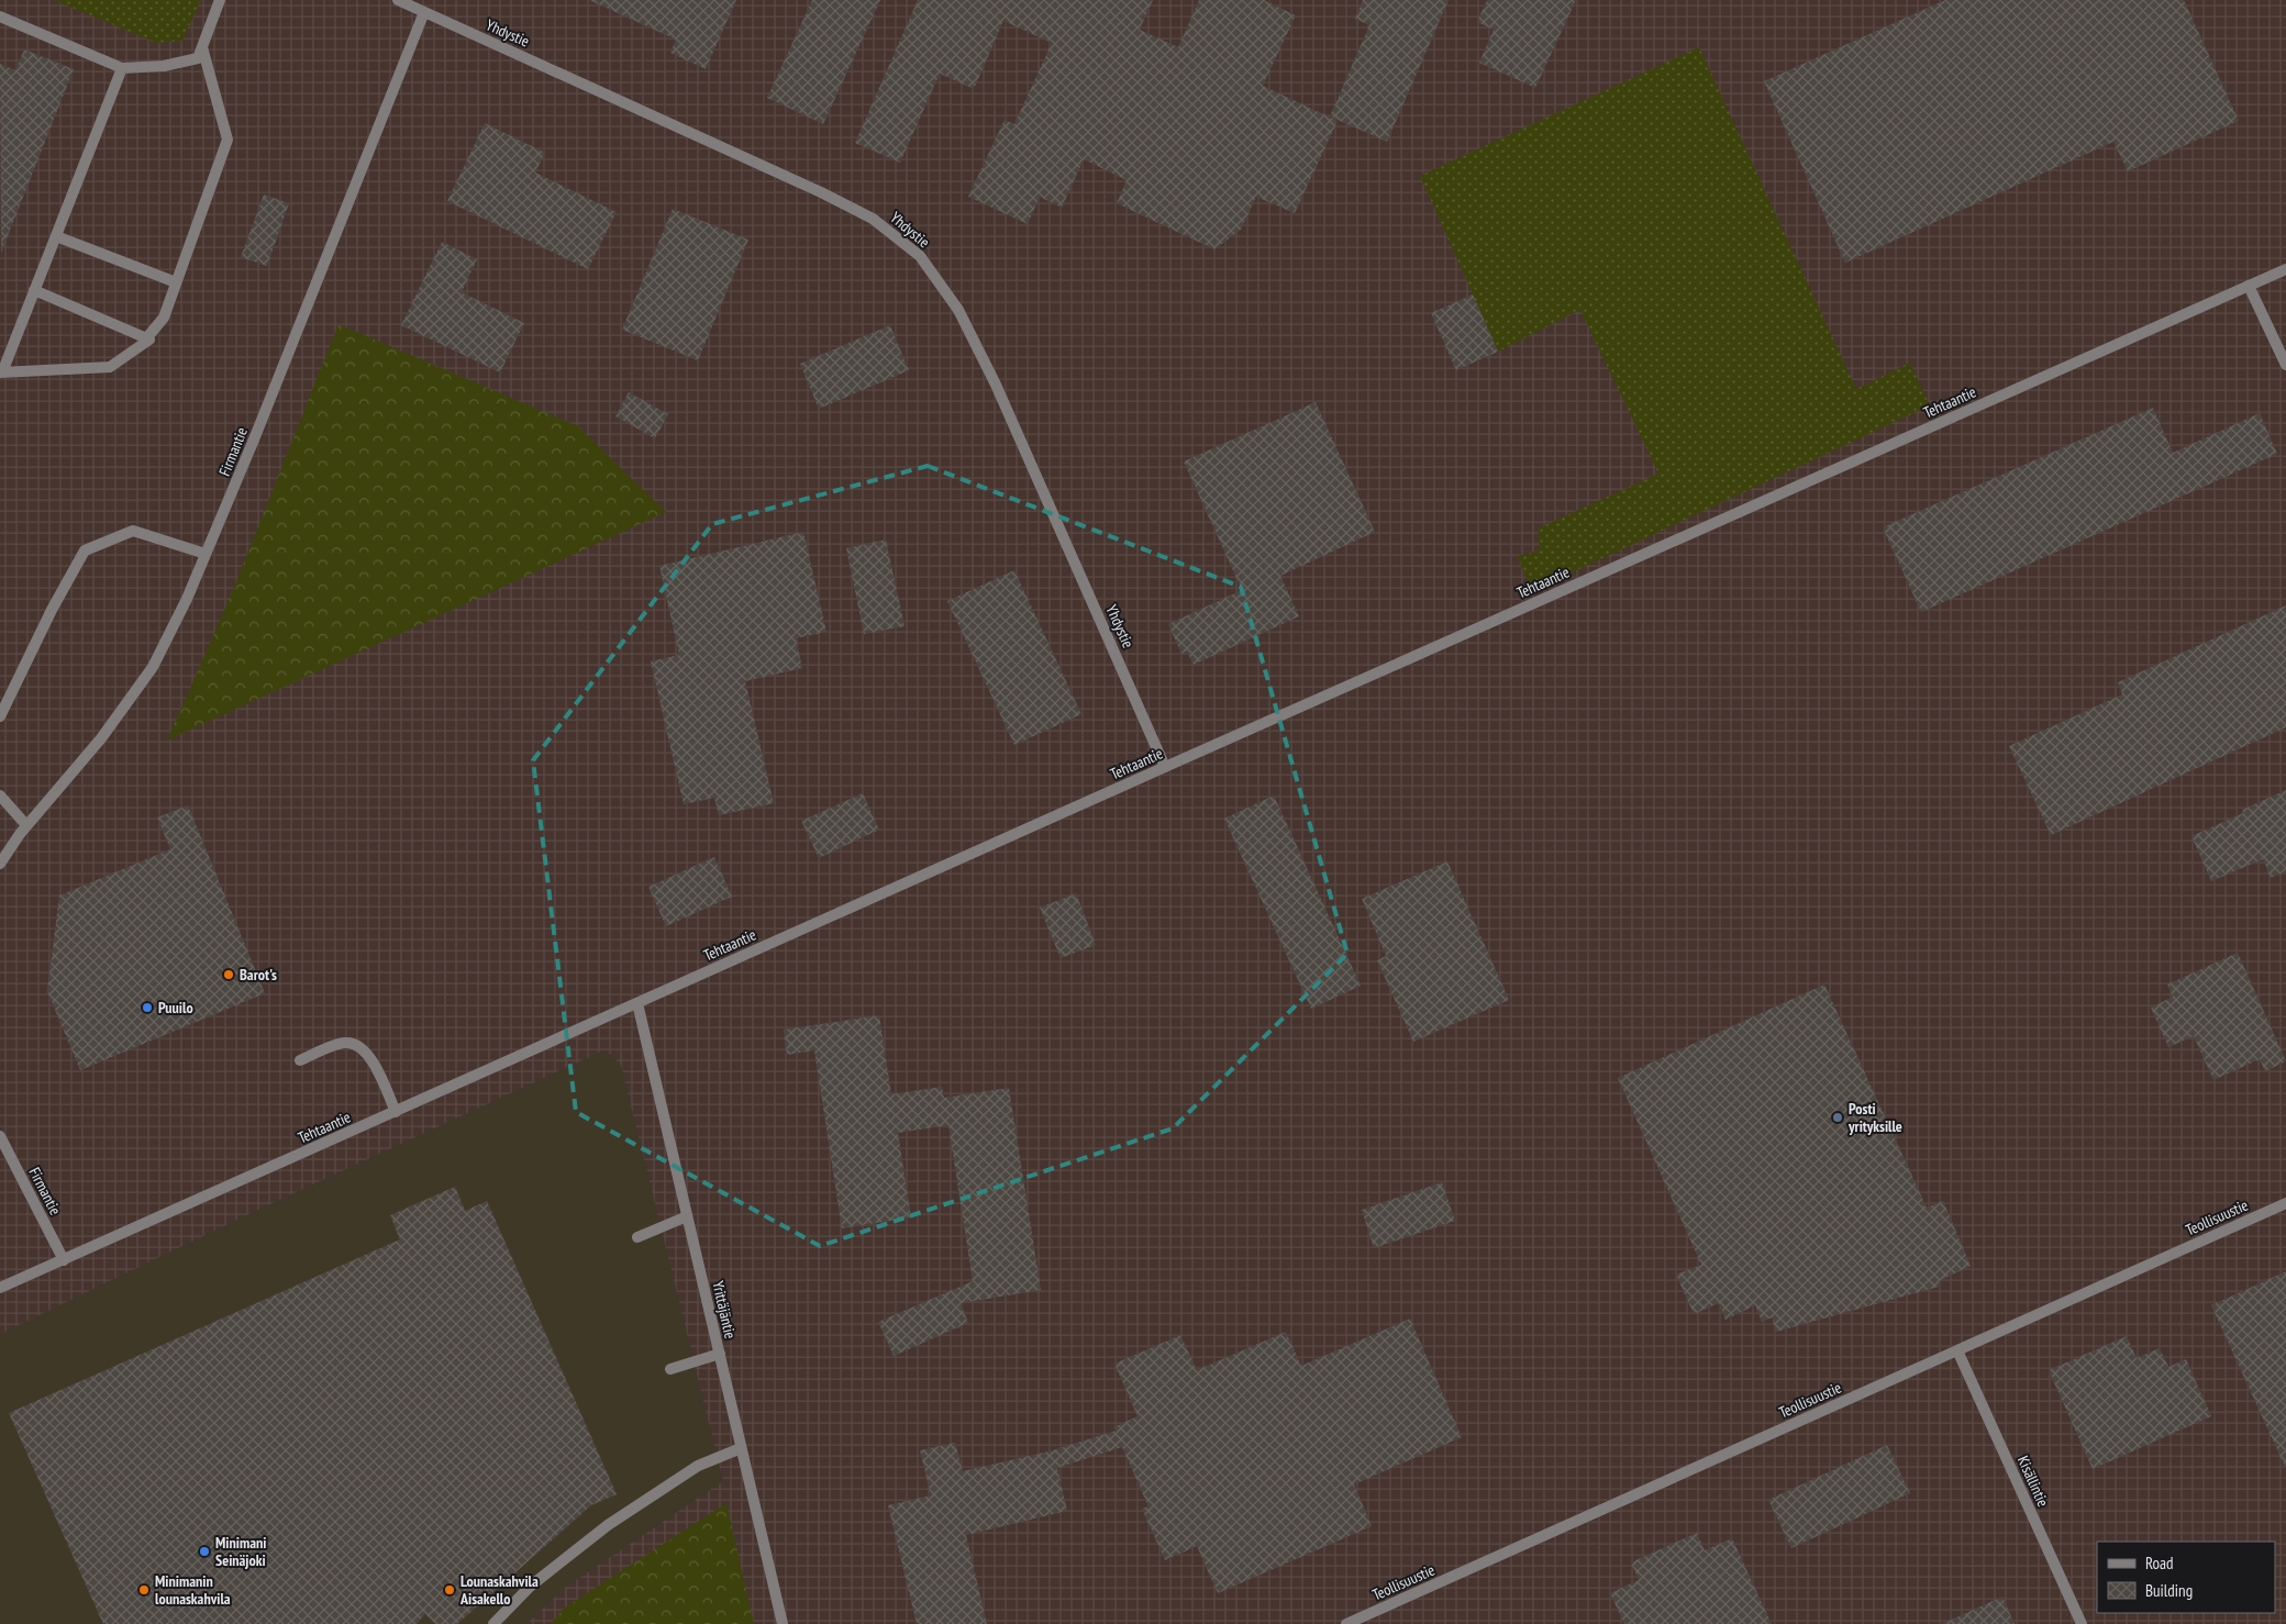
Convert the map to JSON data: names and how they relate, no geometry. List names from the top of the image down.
{
  "streets": {
    "street": [
      "Yhdystie",
      "Tehtaantie",
      "Firmantie",
      "Teollisuustie",
      "Yrittäjäntie",
      "Kisällintie"
    ]
  },
  "crossings": [
    ["Yhdystie", "Tehtaantie"],
    ["Yhdystie", "Firmantie"],
    ["Tehtaantie", "Firmantie"],
    ["Tehtaantie", "Yrittäjäntie"],
    ["Teollisuustie", "Kisällintie"]
  ],
  "places": [
    "Barot's",
    "Puuilo",
    "Posti yrityksille",
    "Minimani Seinäjoki",
    "Minimanin lounaskahvila",
    "Lounaskahvila Aisakello"
  ],
  "legend": ["Road", "Building"]
}
